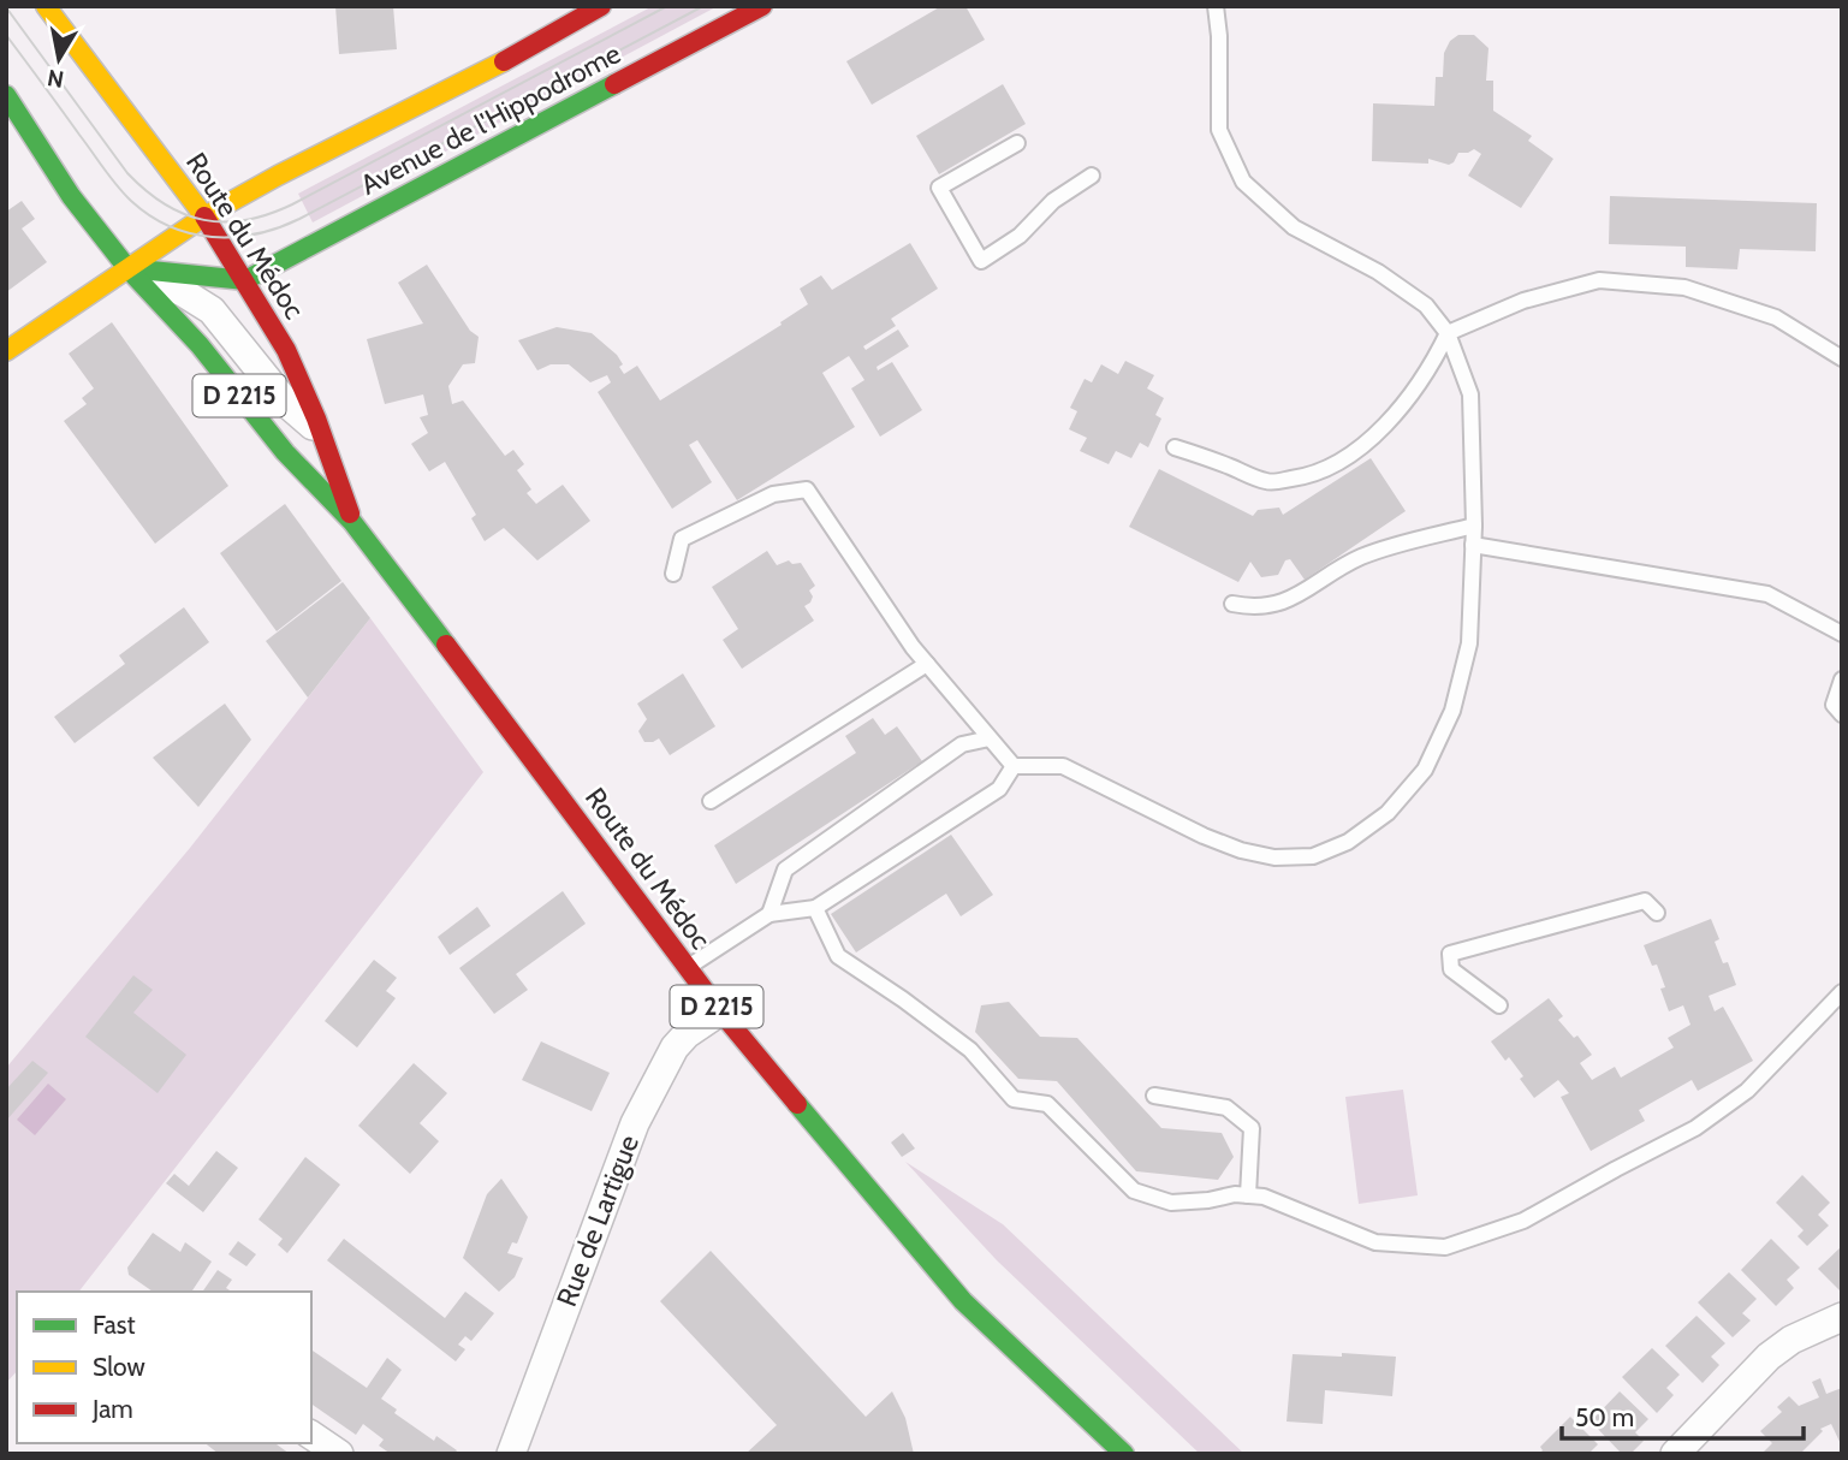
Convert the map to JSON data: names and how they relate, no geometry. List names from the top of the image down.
{
  "streets": {
    "main road": ["Avenue de l'Hippodrome", "Route du Médoc", "D 2215"],
    "street": ["Rue de Lartigue"]
  },
  "crossings": [
    ["Avenue de l'Hippodrome", "Route du Médoc"],
    ["Route du Médoc", "Rue de Lartigue"]
  ],
  "legend": ["Fast", "Slow", "Jam"],
  "scale_bar": "50 m",
  "north": "bottom"
}
